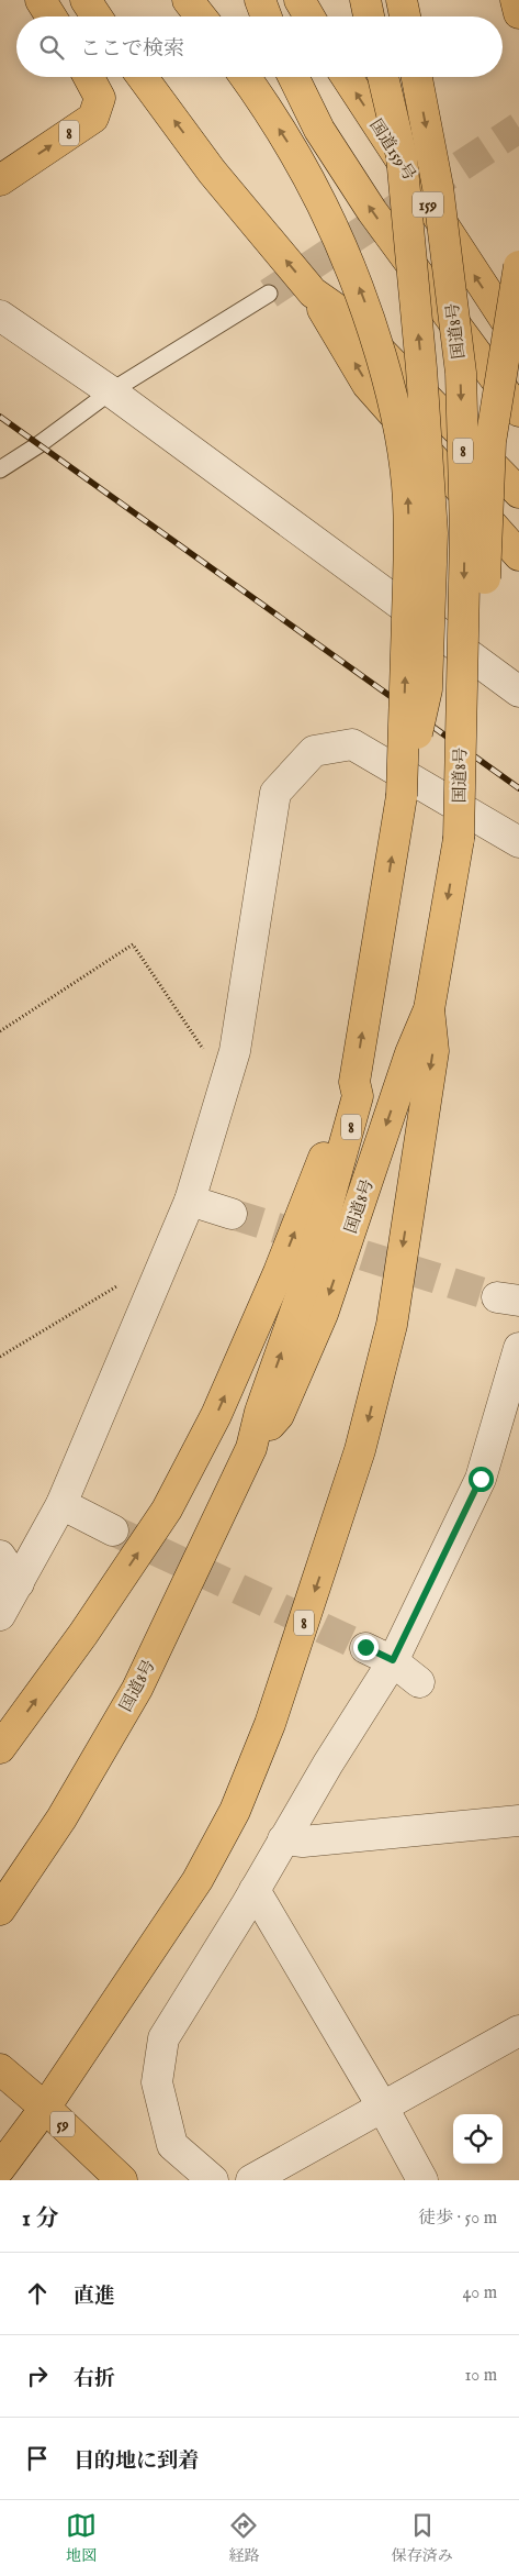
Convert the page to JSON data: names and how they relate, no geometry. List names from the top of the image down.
{
  "streets": {
    "main road": [
      "8",
      "国道159号",
      "159",
      "国道8号",
      "59"
    ]
  },
  "crossings": [
    ["8", "国道8号"],
    ["8", "59"]
  ],
  "page": {
    "search": "ここで検索",
    "heading": ["1 分", "徒歩 · 50 m"],
    "list": [
      ["直進", "40 m"],
      ["右折", "10 m"],
      "目的地に到着"
    ],
    "nav": ["地図", "経路", "保存済み"]
  }
}
